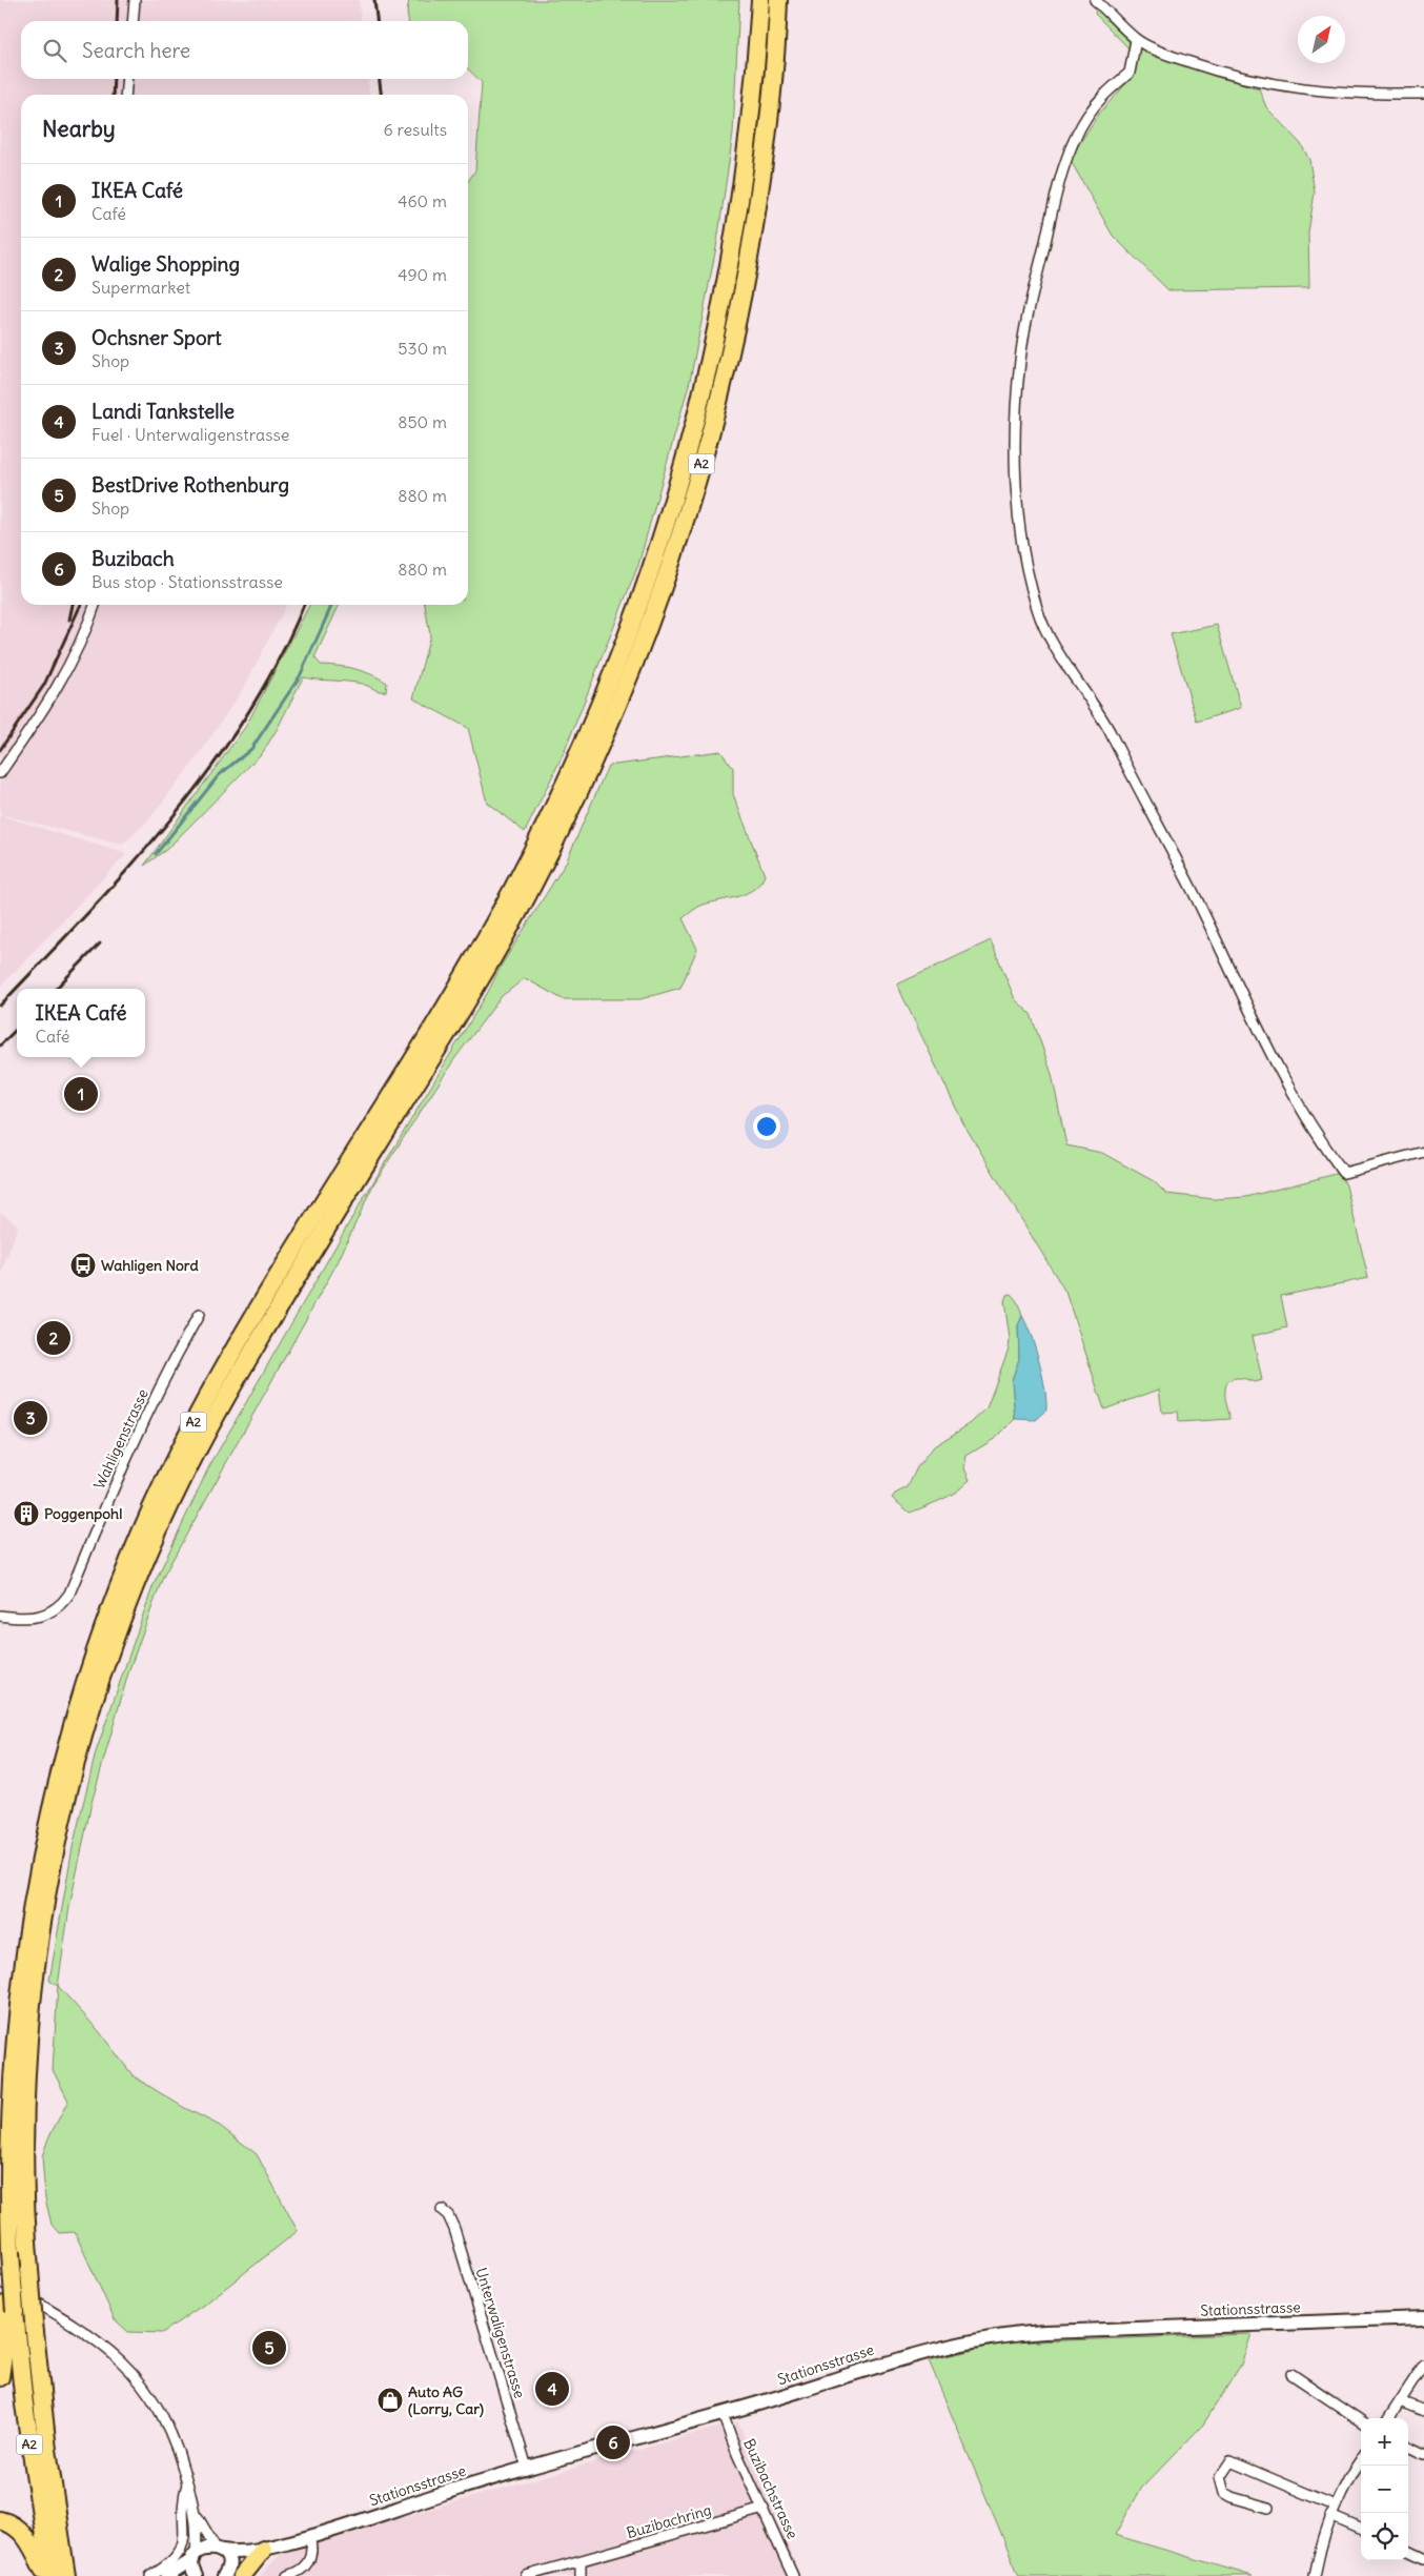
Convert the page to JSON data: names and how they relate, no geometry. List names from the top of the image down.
{
  "streets": {
    "highway": ["A2"],
    "main road": ["Stationsstrasse"],
    "street": [
      "Wahligenstrasse",
      "Unterwaligenstrasse",
      "Buzibachstrasse",
      "Buzibachring"
    ]
  },
  "crossings": [
    ["Stationsstrasse", "Unterwaligenstrasse"],
    ["Stationsstrasse", "Buzibachstrasse"],
    ["Buzibachstrasse", "Buzibachring"]
  ],
  "places": {
    "bus stop": ["Wahligen Nord"],
    "building": ["Poggenpohl"],
    "shop": ["Auto AG (Lorry, Car)"]
  },
  "north": "top right",
  "page": {
    "search": "Search here",
    "heading": ["Nearby", "6 results"],
    "list": [
      {
        "mark": "1",
        "name": "IKEA Café",
        "note": "Café",
        "value": "460 m"
      },
      {
        "mark": "2",
        "name": "Walige Shopping",
        "note": "Supermarket",
        "value": "490 m"
      },
      {
        "mark": "3",
        "name": "Ochsner Sport",
        "note": "Shop",
        "value": "530 m"
      },
      {
        "mark": "4",
        "name": "Landi Tankstelle",
        "note": "Fuel · Unterwaligenstrasse",
        "value": "850 m"
      },
      {
        "mark": "5",
        "name": "BestDrive Rothenburg",
        "note": "Shop",
        "value": "880 m"
      },
      {
        "mark": "6",
        "name": "Buzibach",
        "note": "Bus stop · Stationsstrasse",
        "value": "880 m"
      }
    ],
    "popup": ["IKEA Café", "Café"],
    "pins": [
      "1",
      "2",
      "3",
      "5",
      "4",
      "6"
    ],
    "map_buttons": ["+", "−"]
  }
}
